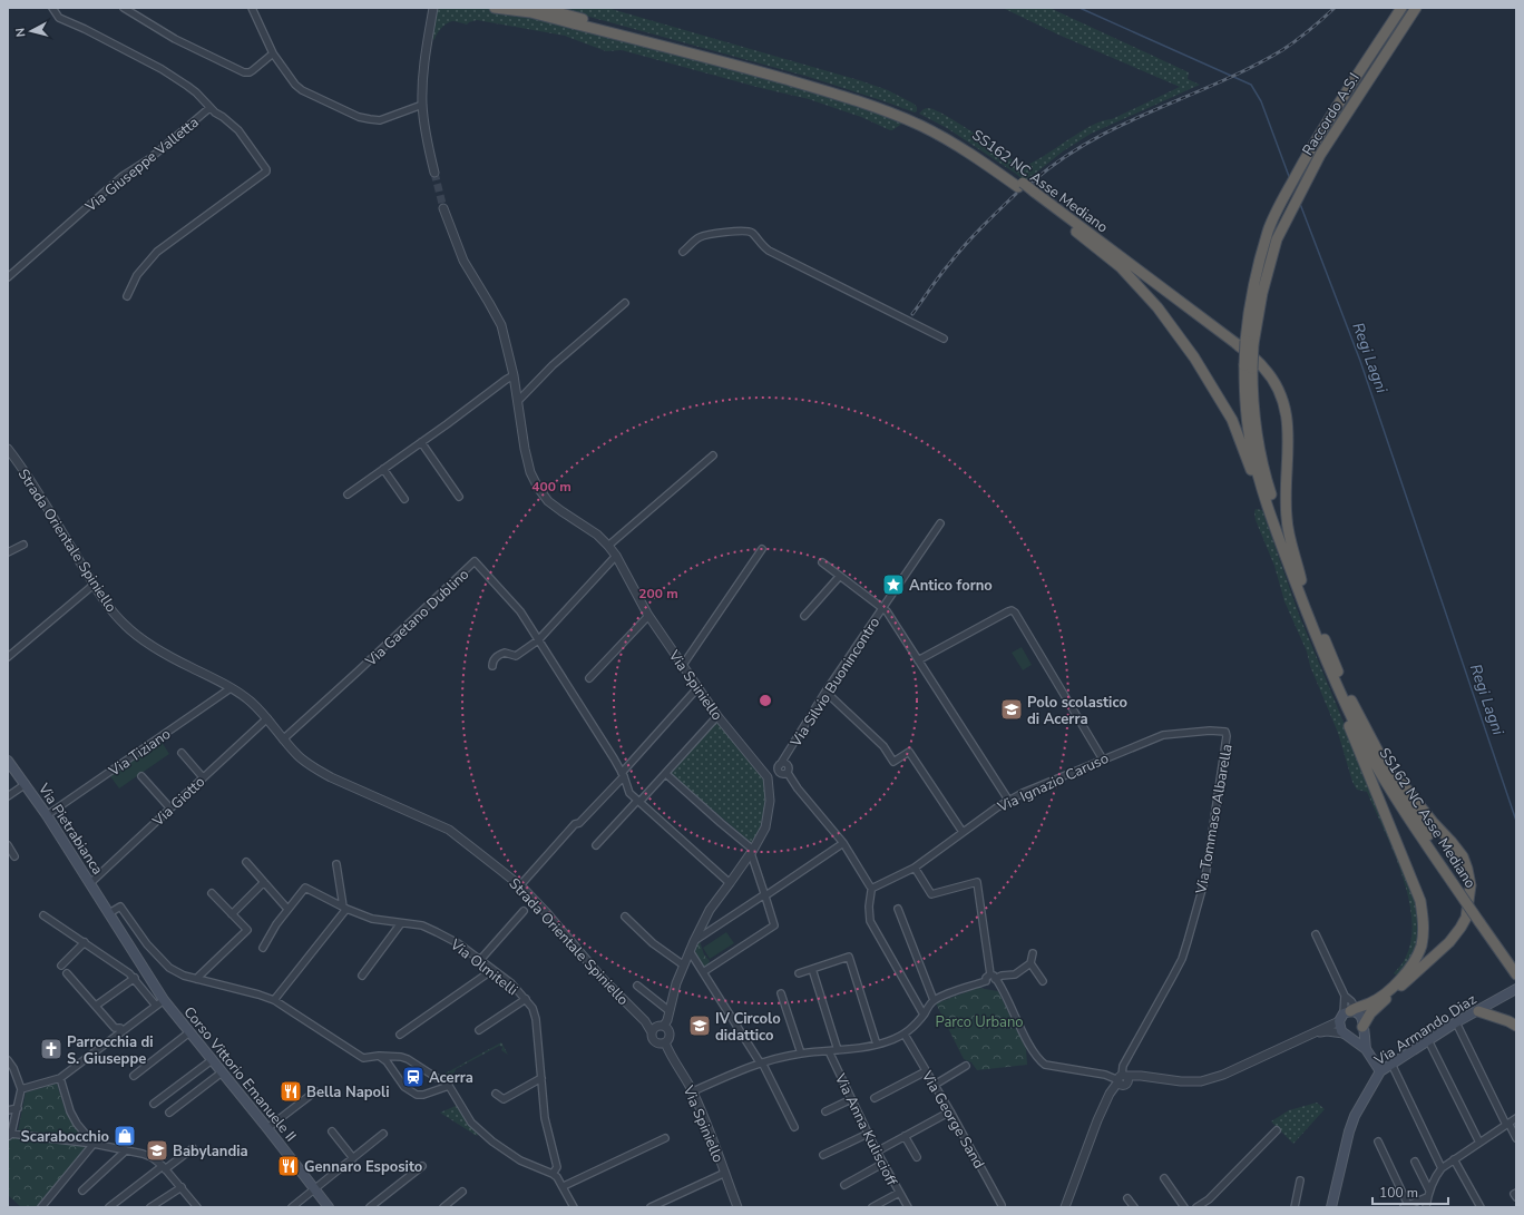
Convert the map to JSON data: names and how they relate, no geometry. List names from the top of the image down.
{
  "streets": {
    "highway": ["Raccordo A.S.I", "SS162 NC Asse Mediano"],
    "main road": ["Via Pietrabianca", "Via Armando Diaz", "Corso Vittorio Emanuele II"],
    "street": [
      "Via Giuseppe Valletta",
      "Strada Orientale Spiniello",
      "Via Gaetano Dublino",
      "Via Silvio Buonincontro",
      "Via Spiniello",
      "Via Tiziano",
      "Via Ignazio Caruso",
      "Via Giotto",
      "Via Tommaso Albarella",
      "Via Olmitelli",
      "Via George Sand",
      "Via Anna Kuliscioff"
    ]
  },
  "crossings": [
    ["Strada Orientale Spiniello", "Via Gaetano Dublino"],
    ["Strada Orientale Spiniello", "Via Spiniello"],
    ["Strada Orientale Spiniello", "Via Tiziano"],
    ["Strada Orientale Spiniello", "Via Giotto"],
    ["Via Gaetano Dublino", "Via Spiniello"],
    ["Via Silvio Buonincontro", "Via Ignazio Caruso"],
    ["Via Tiziano", "Via Pietrabianca"],
    ["Via Ignazio Caruso", "Via Tommaso Albarella"],
    ["Via Giotto", "Via Pietrabianca"],
    ["Via Pietrabianca", "Corso Vittorio Emanuele II"]
  ],
  "water": ["Regi Lagni"],
  "parks": ["Parco Urbano"],
  "places": {
    "place": ["Antico forno"],
    "school or university": ["Polo scolastico di Acerra", "IV Circolo didattico", "Babylandia"],
    "church": ["Parrocchia di S. Giuseppe"],
    "station": ["Acerra"],
    "restaurant": ["Bella Napoli", "Gennaro Esposito"],
    "shop": ["Scarabocchio"]
  },
  "scale_bar": "100 m",
  "north": "left",
  "rings": ["400 m", "200 m"]
}
